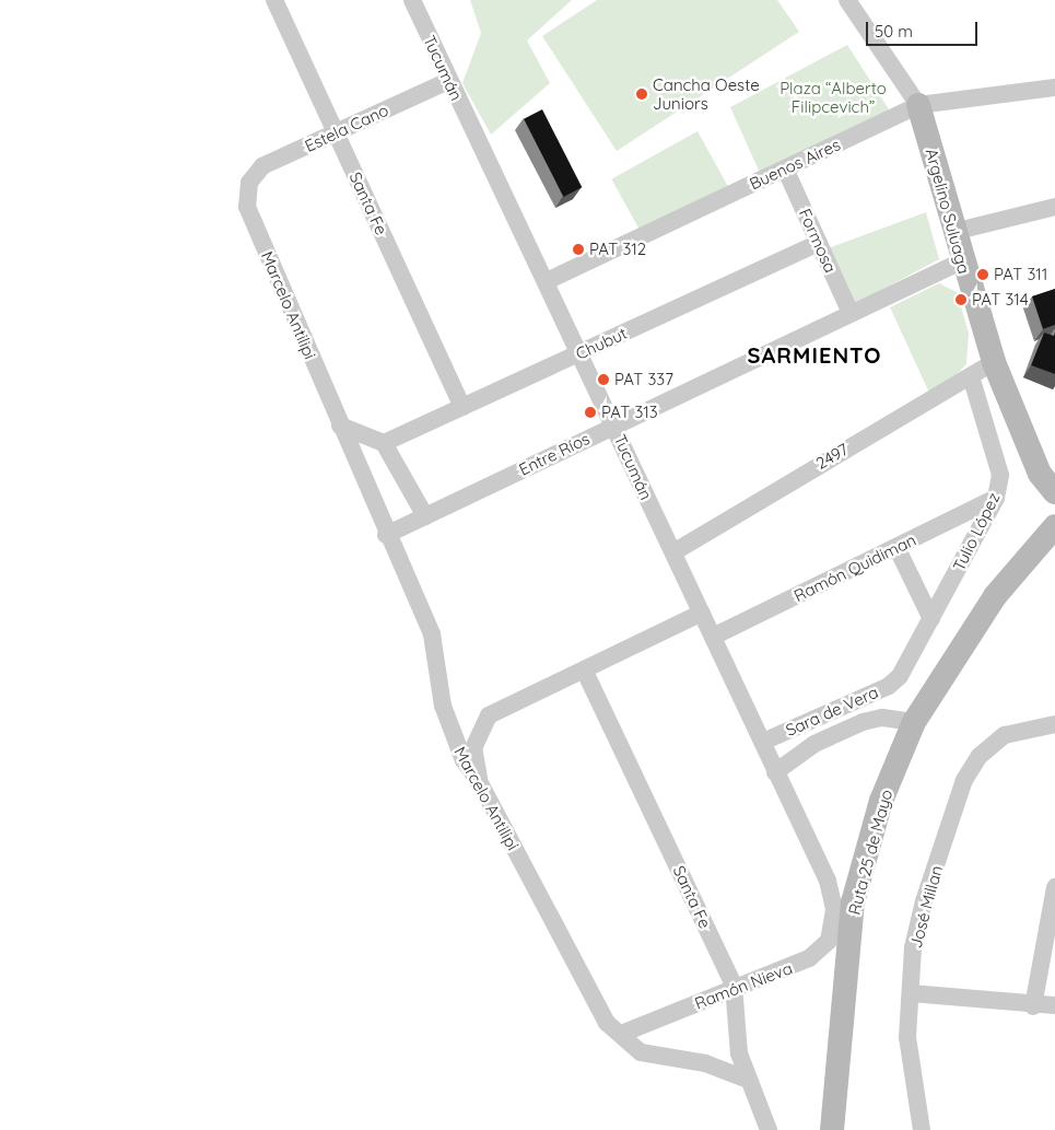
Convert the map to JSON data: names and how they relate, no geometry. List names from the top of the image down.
{
  "streets": {
    "main road": ["Argelino Suluaga", "Ruta 25 de Mayo"],
    "street": [
      "Tucumán",
      "Estela Cano",
      "Buenos Aires",
      "Santa Fe",
      "Formosa",
      "Marcelo Antilipi",
      "Chubut",
      "Entre Ríos",
      "2497",
      "Tulio López",
      "Ramón Quidiman",
      "Sara de Vera",
      "José Millan",
      "Ramón Nieva"
    ]
  },
  "crossings": [
    ["Tucumán", "Estela Cano"],
    ["Tucumán", "Buenos Aires"],
    ["Tucumán", "Chubut"],
    ["Tucumán", "Entre Ríos"],
    ["Tucumán", "2497"],
    ["Tucumán", "Ramón Quidiman"],
    ["Tucumán", "Sara de Vera"],
    ["Tucumán", "Ramón Nieva"],
    ["Estela Cano", "Santa Fe"],
    ["Estela Cano", "Marcelo Antilipi"],
    ["Buenos Aires", "Argelino Suluaga"],
    ["Buenos Aires", "Formosa"],
    ["Santa Fe", "Marcelo Antilipi"],
    ["Santa Fe", "Chubut"],
    ["Santa Fe", "Ramón Nieva"],
    ["Argelino Suluaga", "Entre Ríos"],
    ["Argelino Suluaga", "2497"],
    ["Formosa", "Chubut"],
    ["Formosa", "Entre Ríos"],
    ["Marcelo Antilipi", "Entre Ríos"],
    ["Marcelo Antilipi", "Ramón Nieva"],
    ["2497", "Tulio López"],
    ["Tulio López", "Ramón Quidiman"],
    ["Tulio López", "Sara de Vera"]
  ],
  "districts": ["SARMIENTO"],
  "parks": ["Plaza “Alberto Filipcevich”"],
  "places": [
    "Cancha Oeste Juniors",
    "PAT 312",
    "PAT 311",
    "PAT 314",
    "PAT 337",
    "PAT 313"
  ],
  "scale_bar": "50 m"
}
